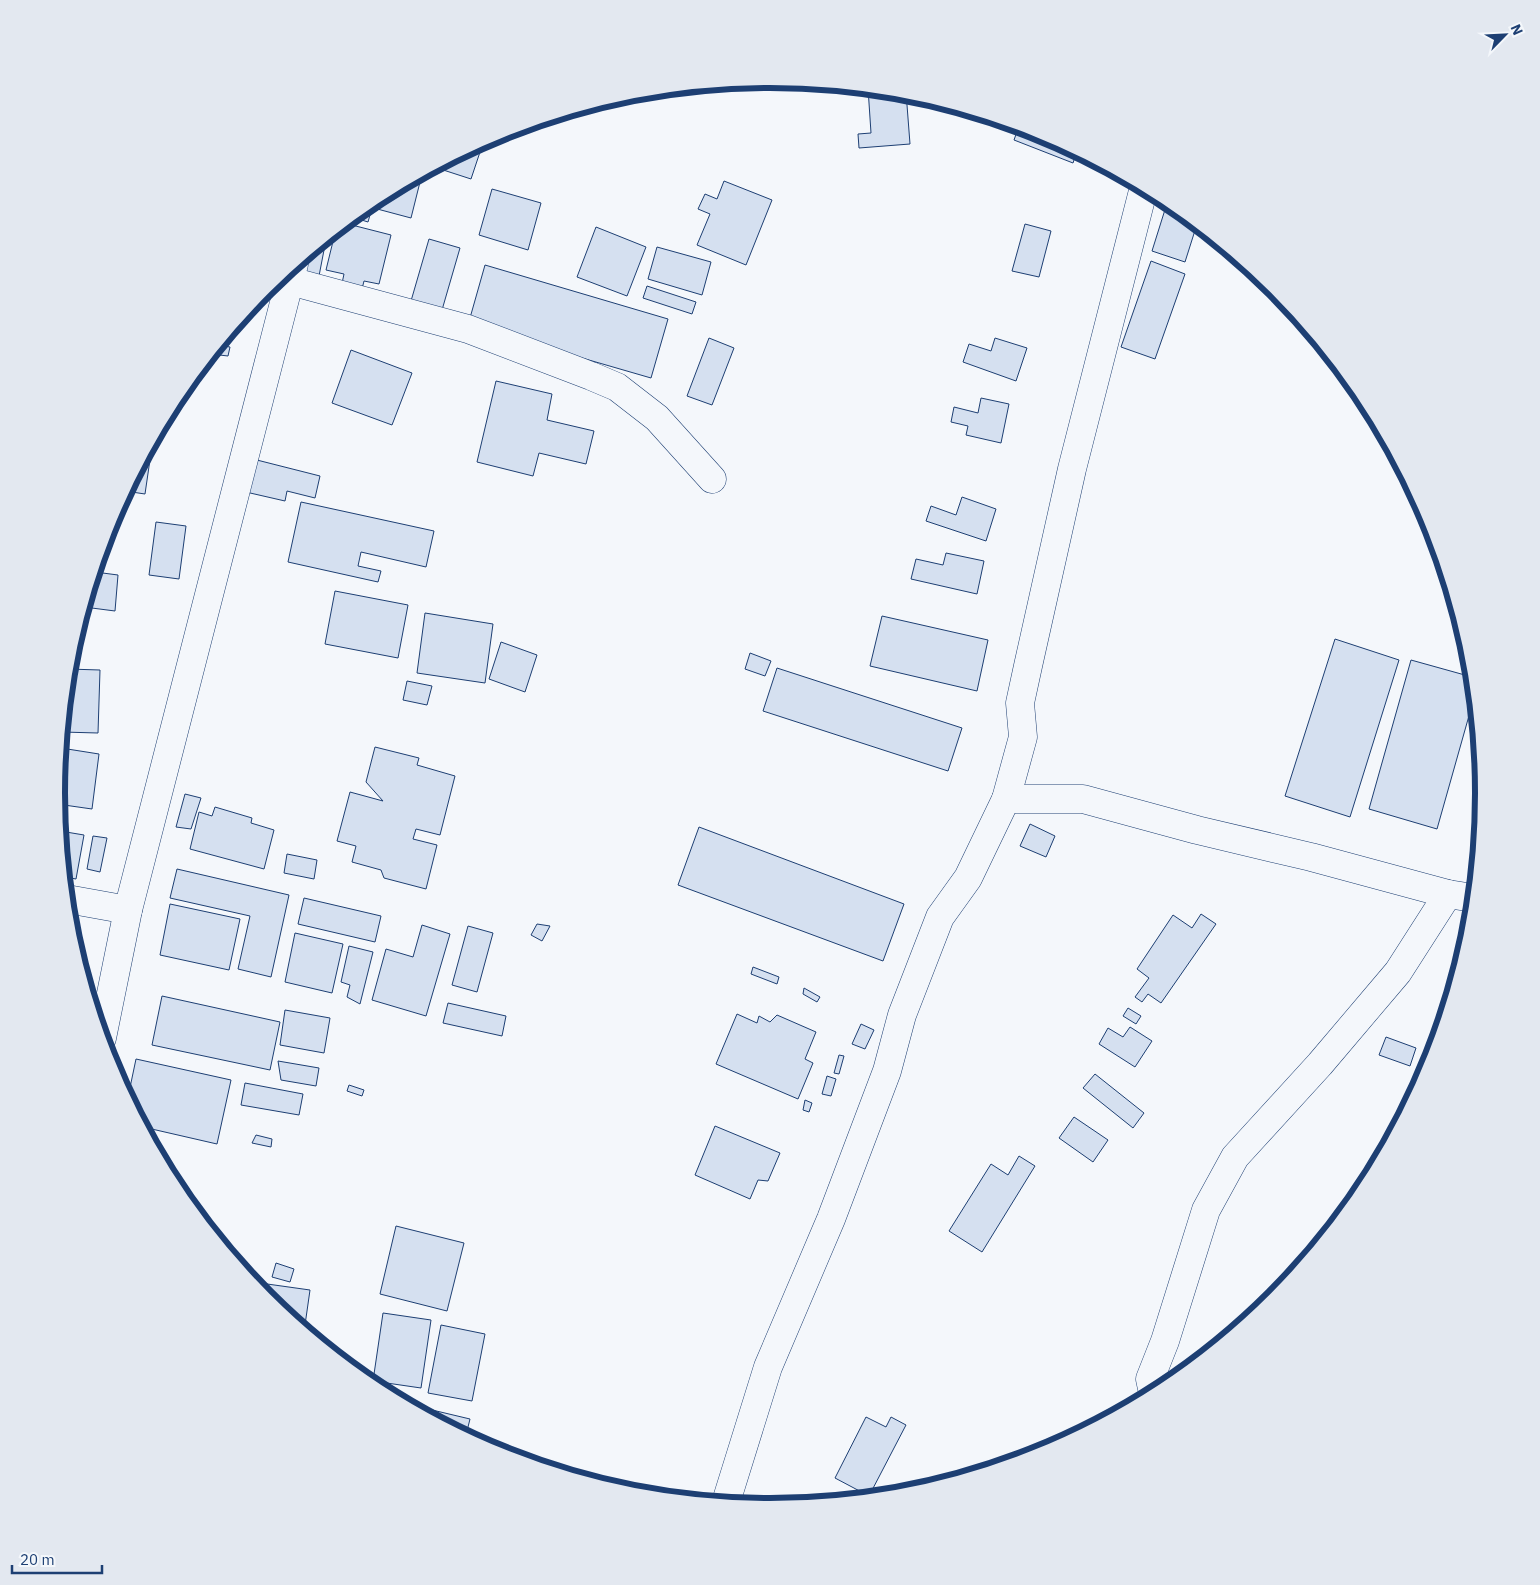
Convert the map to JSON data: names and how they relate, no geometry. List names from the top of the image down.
{
  "scale_bar": "20 m",
  "north": "top right"
}
